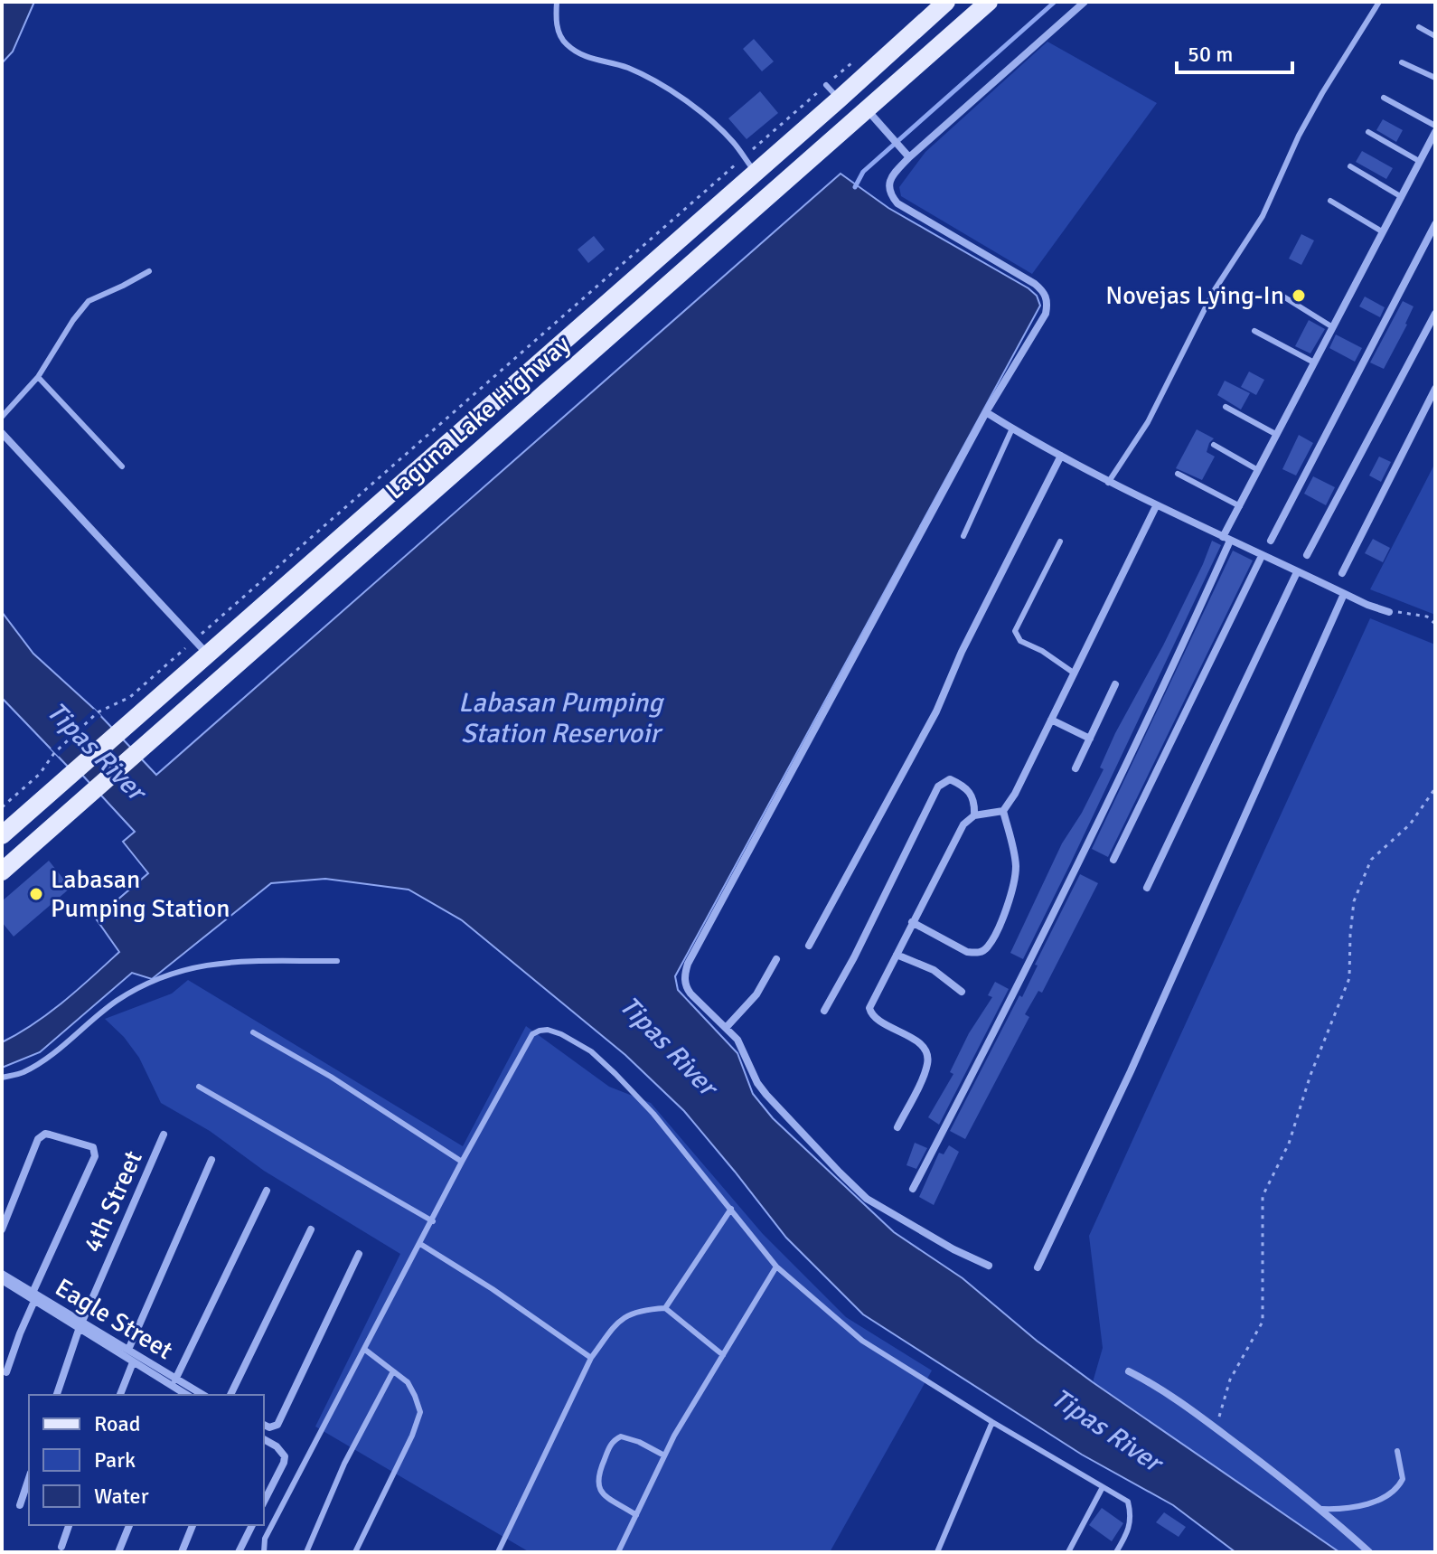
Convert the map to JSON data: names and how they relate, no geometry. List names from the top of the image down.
{
  "streets": {
    "main road": ["Laguna Lake Highway"],
    "street": ["4th Street", "Eagle Street"]
  },
  "crossings": [
    ["4th Street", "Eagle Street"]
  ],
  "water": ["Labasan Pumping Station Reservoir", "Tipas River"],
  "places": ["Novejas Lying-In", "Labasan Pumping Station"],
  "legend": ["Road", "Park", "Water"],
  "scale_bar": "50 m"
}
